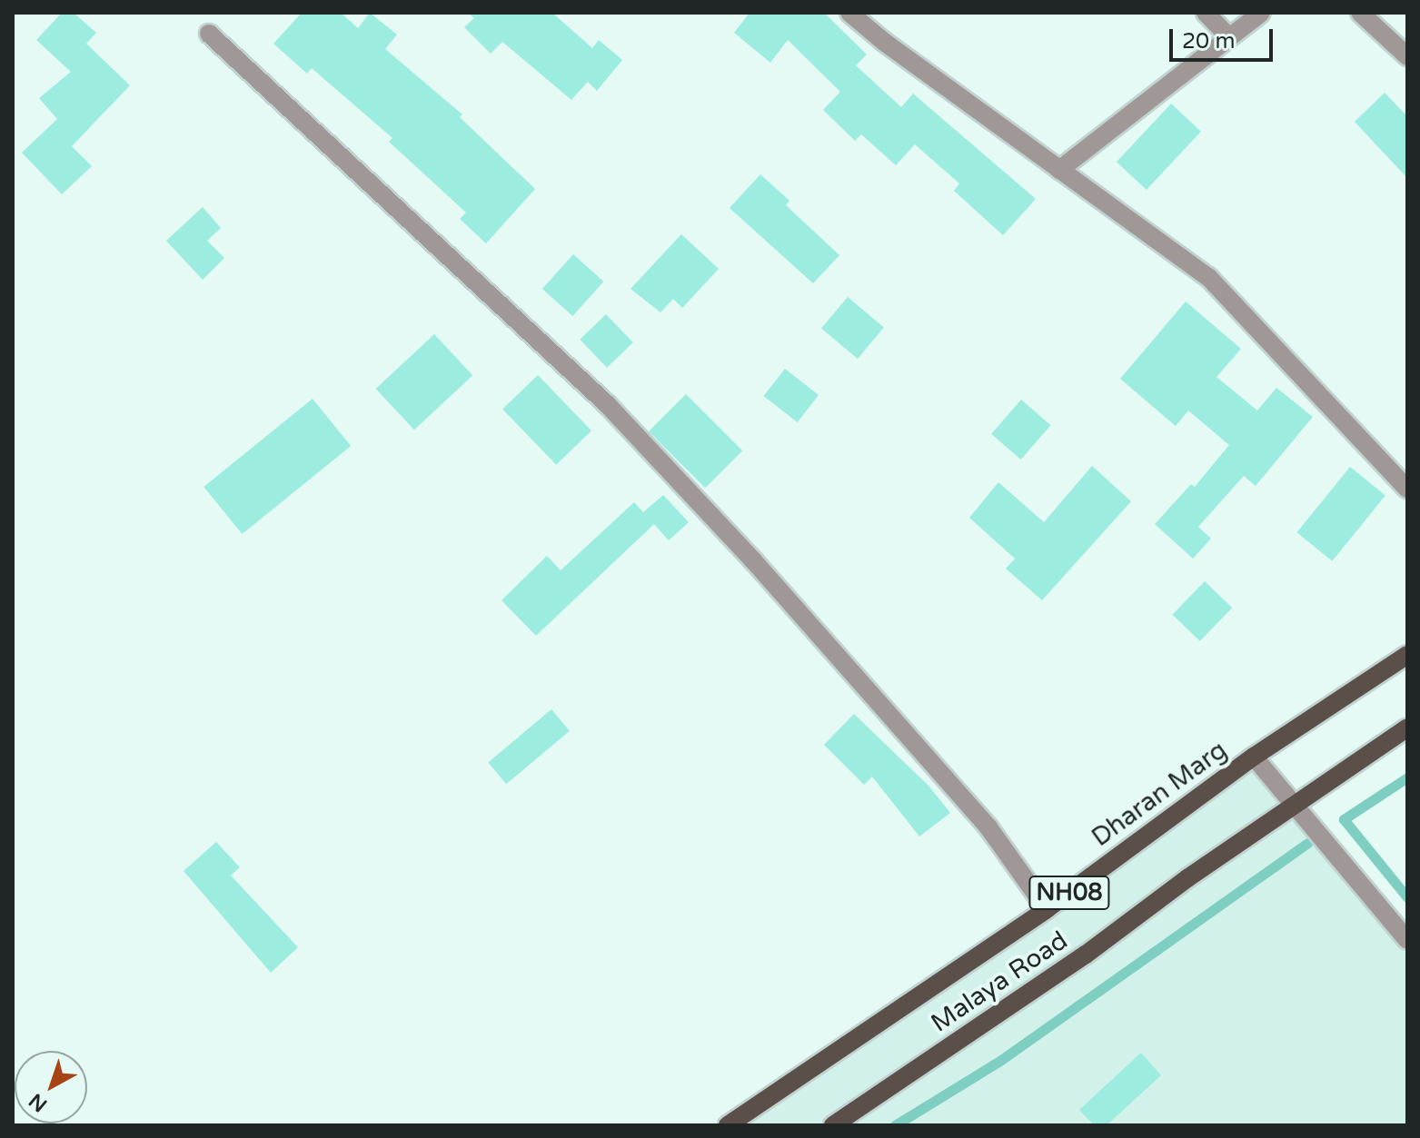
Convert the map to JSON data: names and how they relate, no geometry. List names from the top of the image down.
{
  "streets": {
    "main road": ["Dharan Marg", "NH08", "Malaya Road"]
  },
  "scale_bar": "20 m",
  "north": "bottom left"
}
